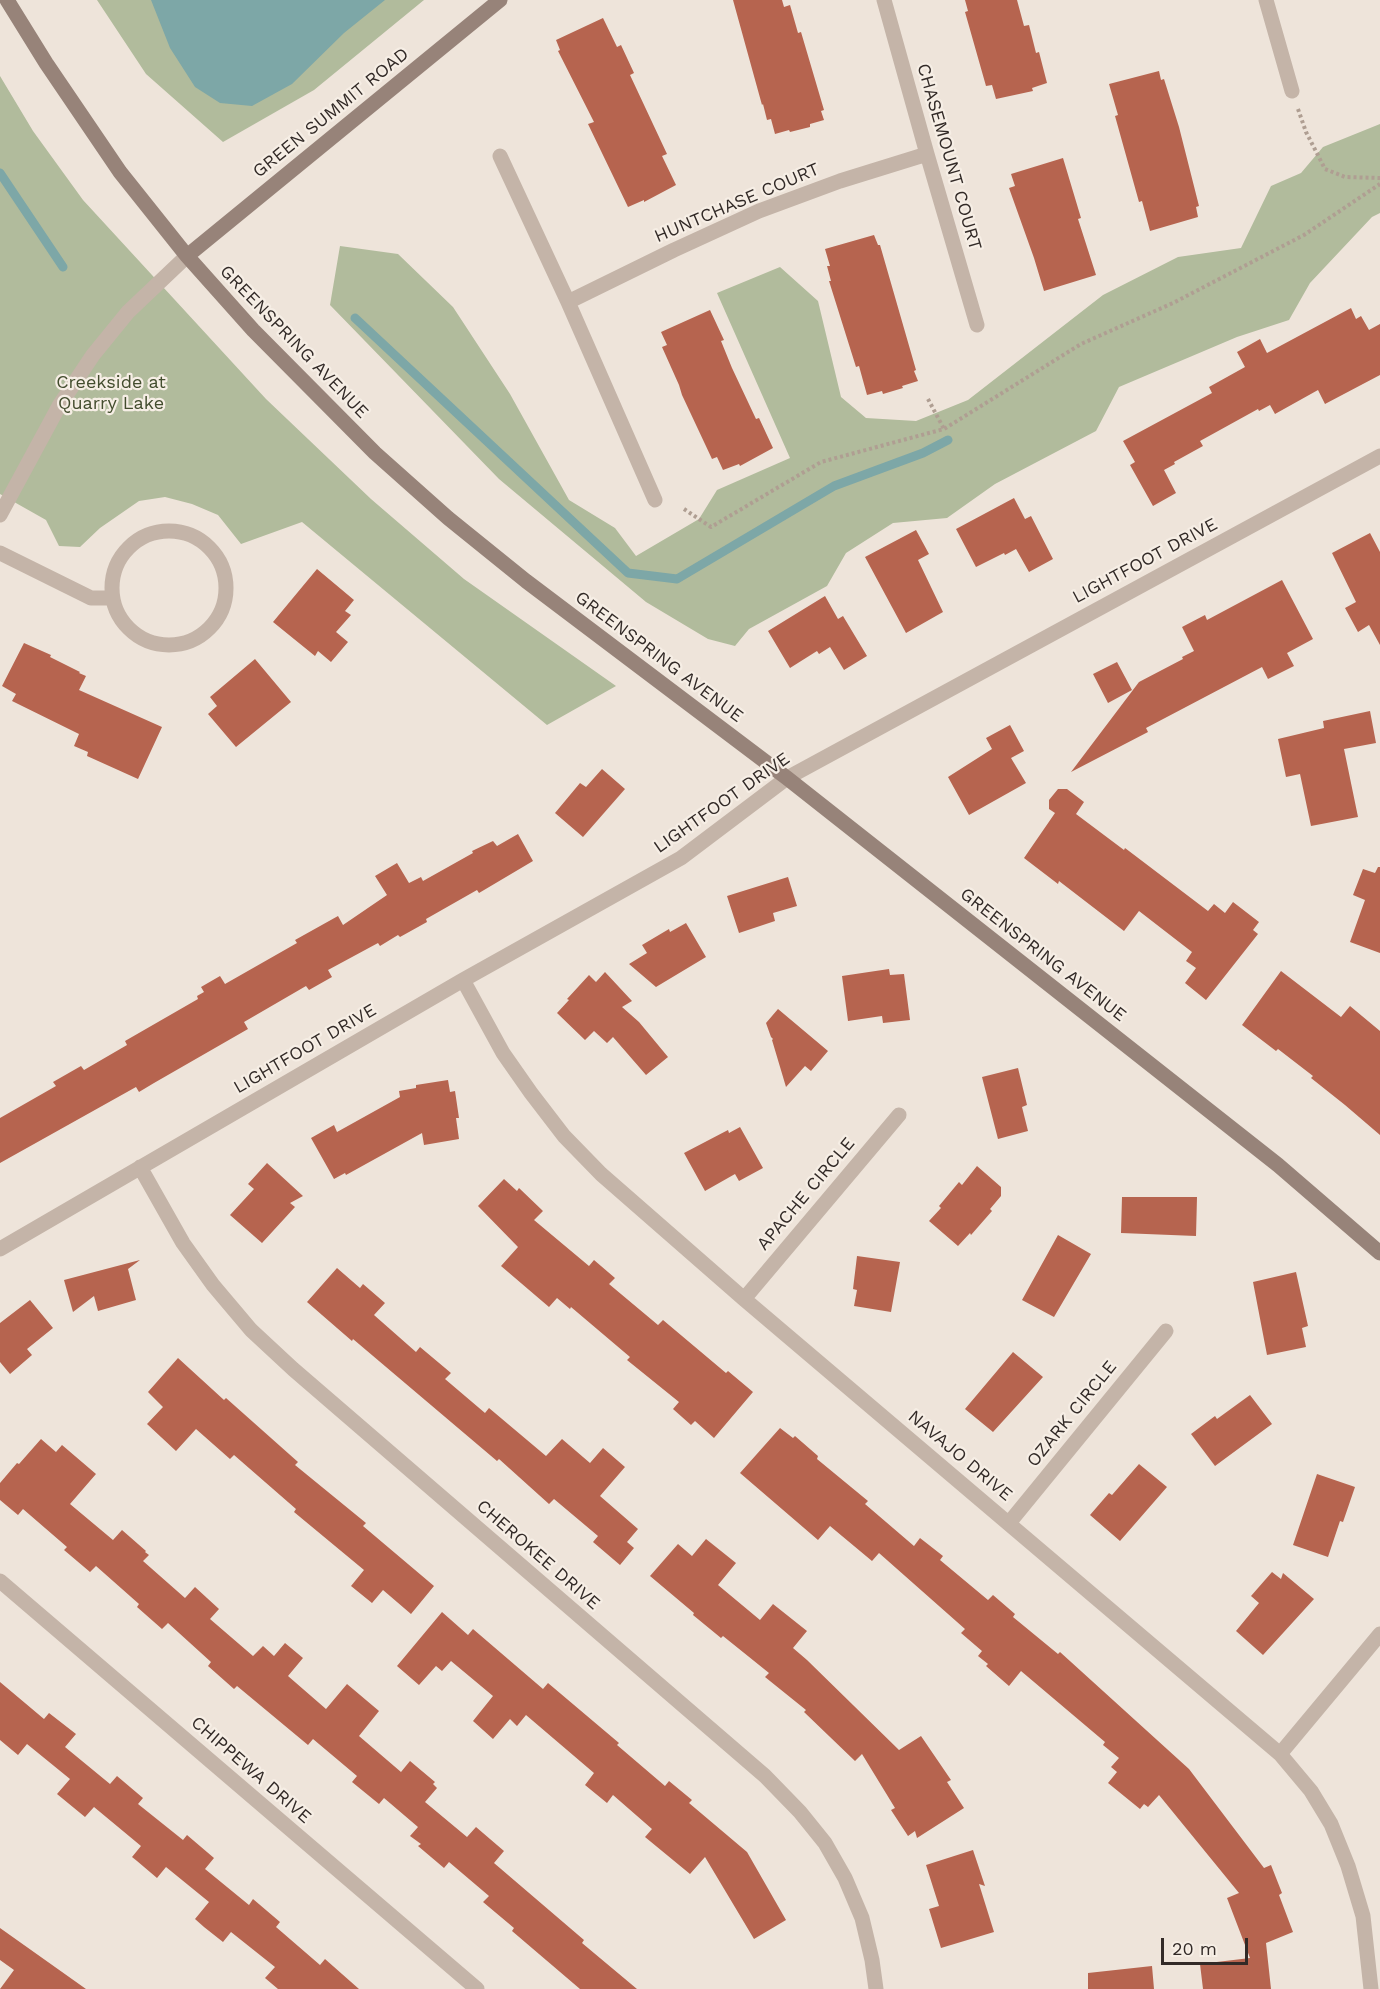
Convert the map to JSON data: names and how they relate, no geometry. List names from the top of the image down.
{
  "streets": {
    "main road": ["GREEN SUMMIT ROAD", "GREENSPRING AVENUE"],
    "street": [
      "CHASEMOUNT COURT",
      "HUNTCHASE COURT",
      "LIGHTFOOT DRIVE",
      "APACHE CIRCLE",
      "OZARK CIRCLE",
      "NAVAJO DRIVE",
      "CHEROKEE DRIVE",
      "CHIPPEWA DRIVE"
    ]
  },
  "crossings": [
    ["GREEN SUMMIT ROAD", "GREENSPRING AVENUE"],
    ["CHASEMOUNT COURT", "HUNTCHASE COURT"],
    ["GREENSPRING AVENUE", "LIGHTFOOT DRIVE"],
    ["LIGHTFOOT DRIVE", "NAVAJO DRIVE"],
    ["LIGHTFOOT DRIVE", "CHEROKEE DRIVE"],
    ["APACHE CIRCLE", "NAVAJO DRIVE"],
    ["OZARK CIRCLE", "NAVAJO DRIVE"]
  ],
  "parks": ["Creekside at Quarry Lake"],
  "scale_bar": "20 m"
}
